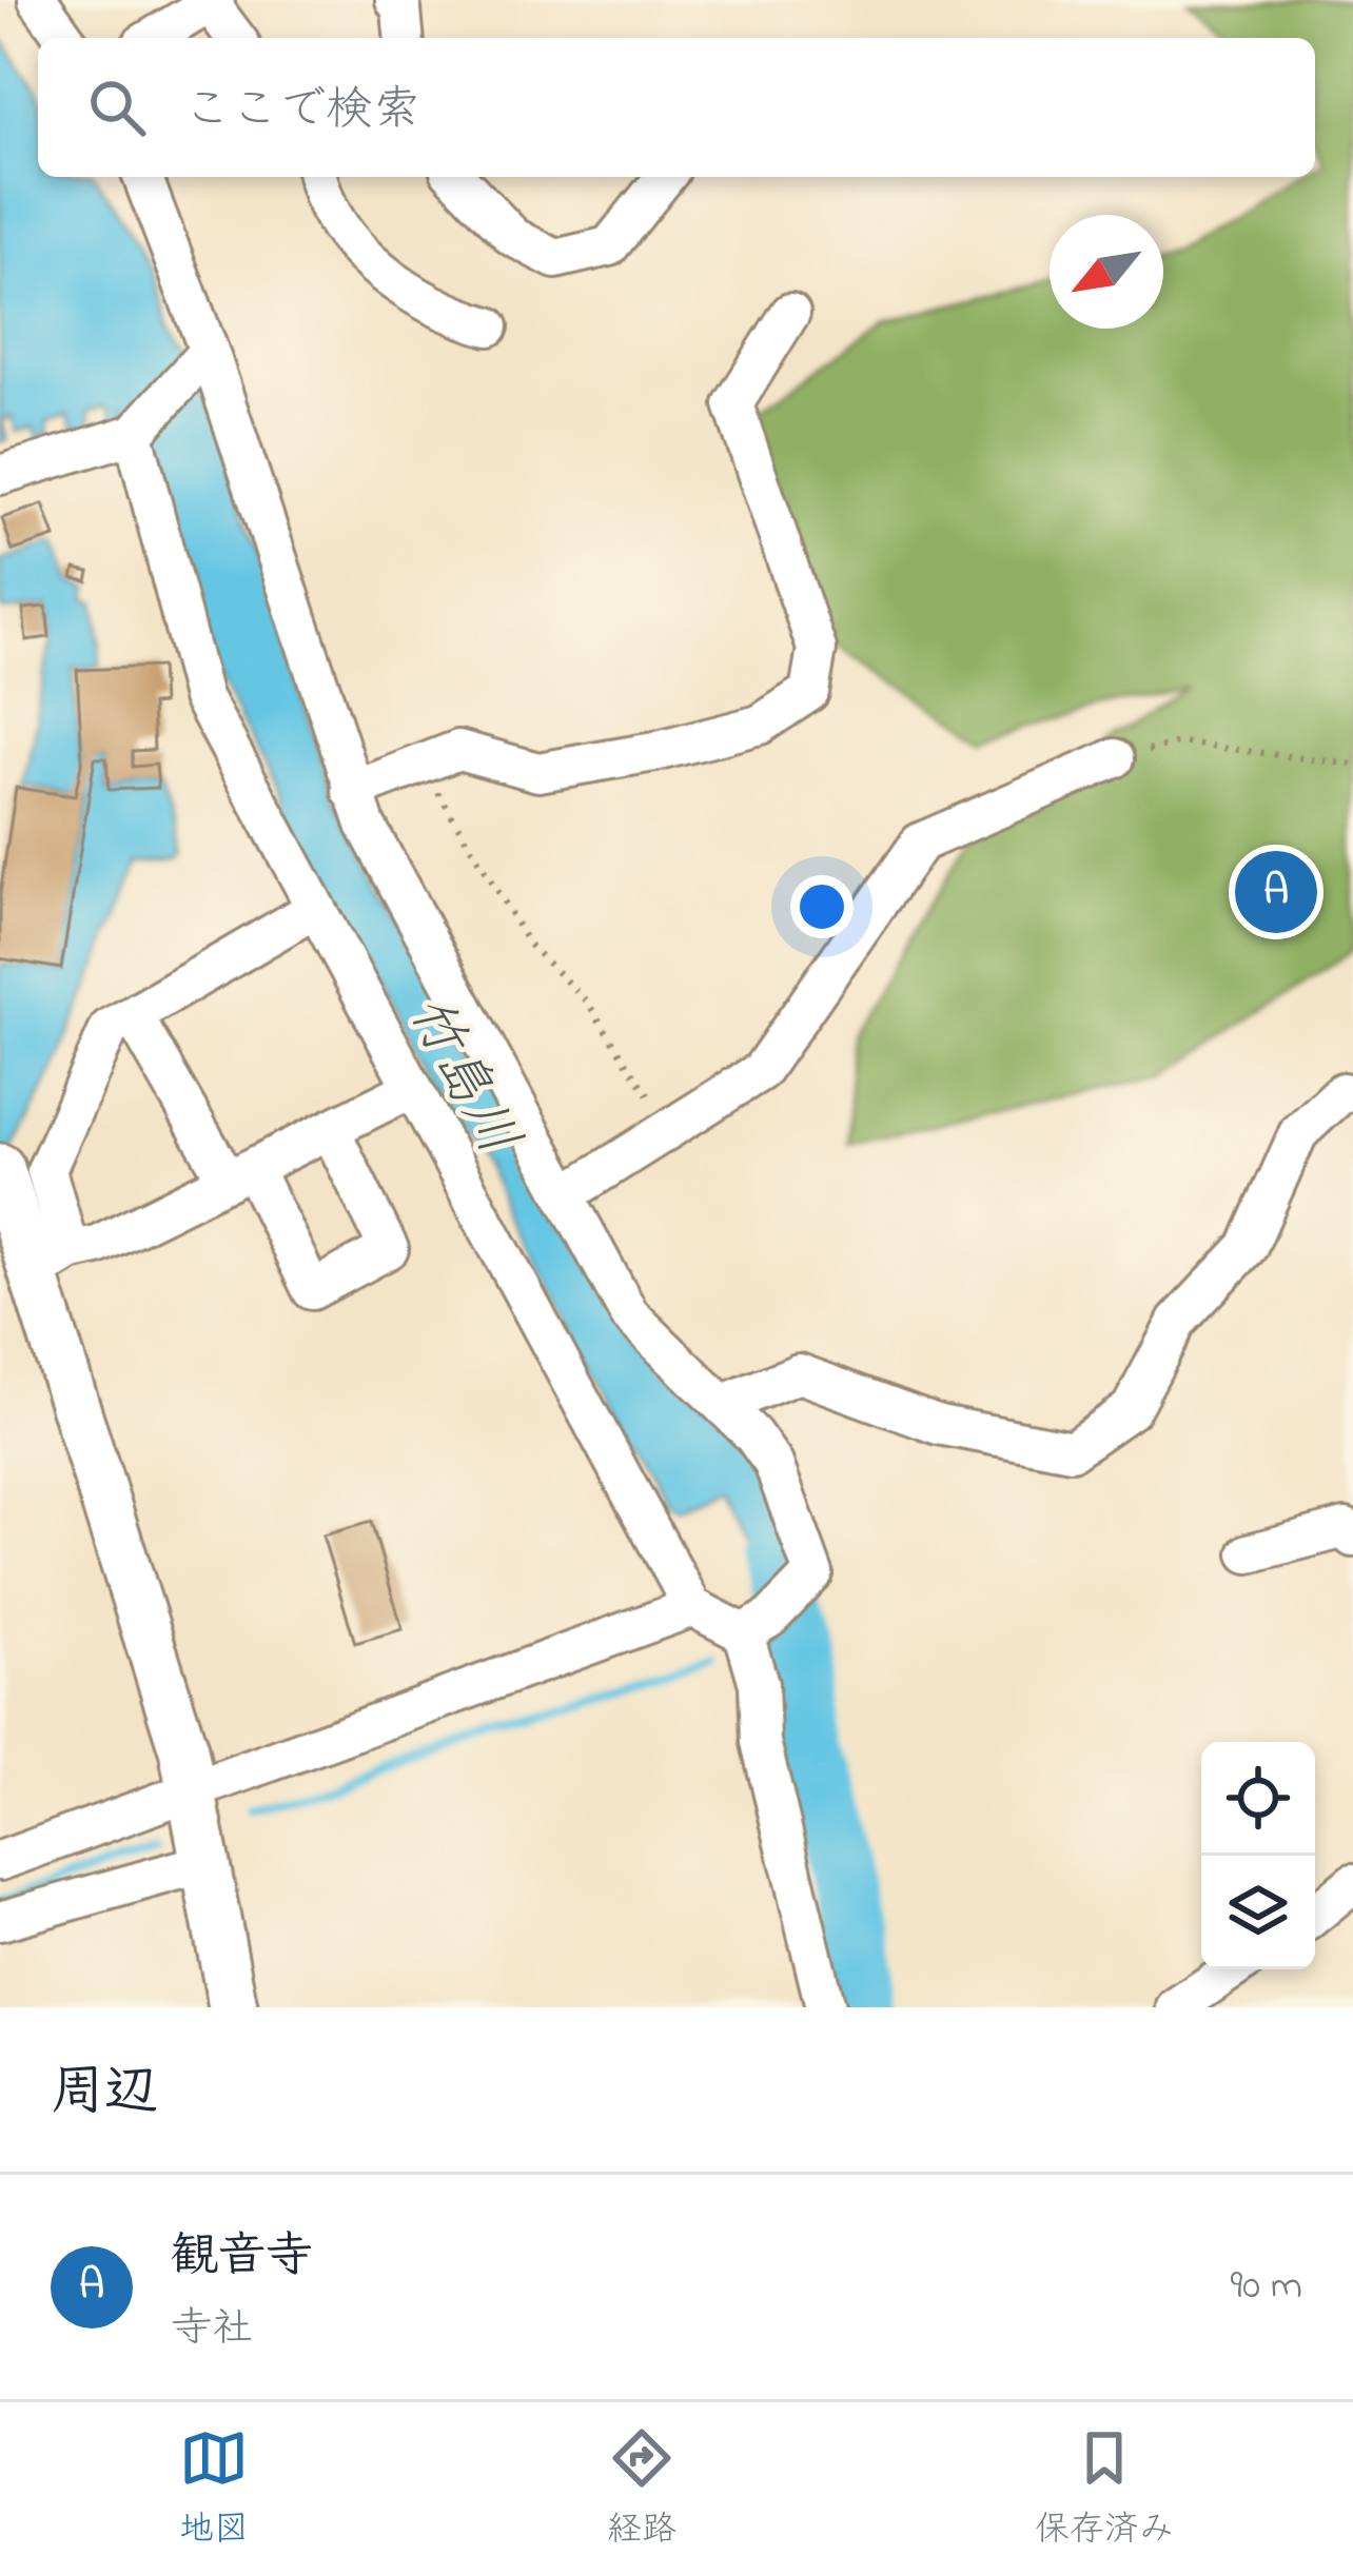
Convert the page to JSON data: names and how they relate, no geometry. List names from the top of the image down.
{
  "water": ["竹島川"],
  "north": "bottom left",
  "page": {
    "search": "ここで検索",
    "pins": "A",
    "heading": "周辺",
    "list": [
      {
        "mark": "A",
        "name": "観音寺",
        "note": "寺社",
        "value": "90 m"
      }
    ],
    "nav": ["地図", "経路", "保存済み"]
  }
}
